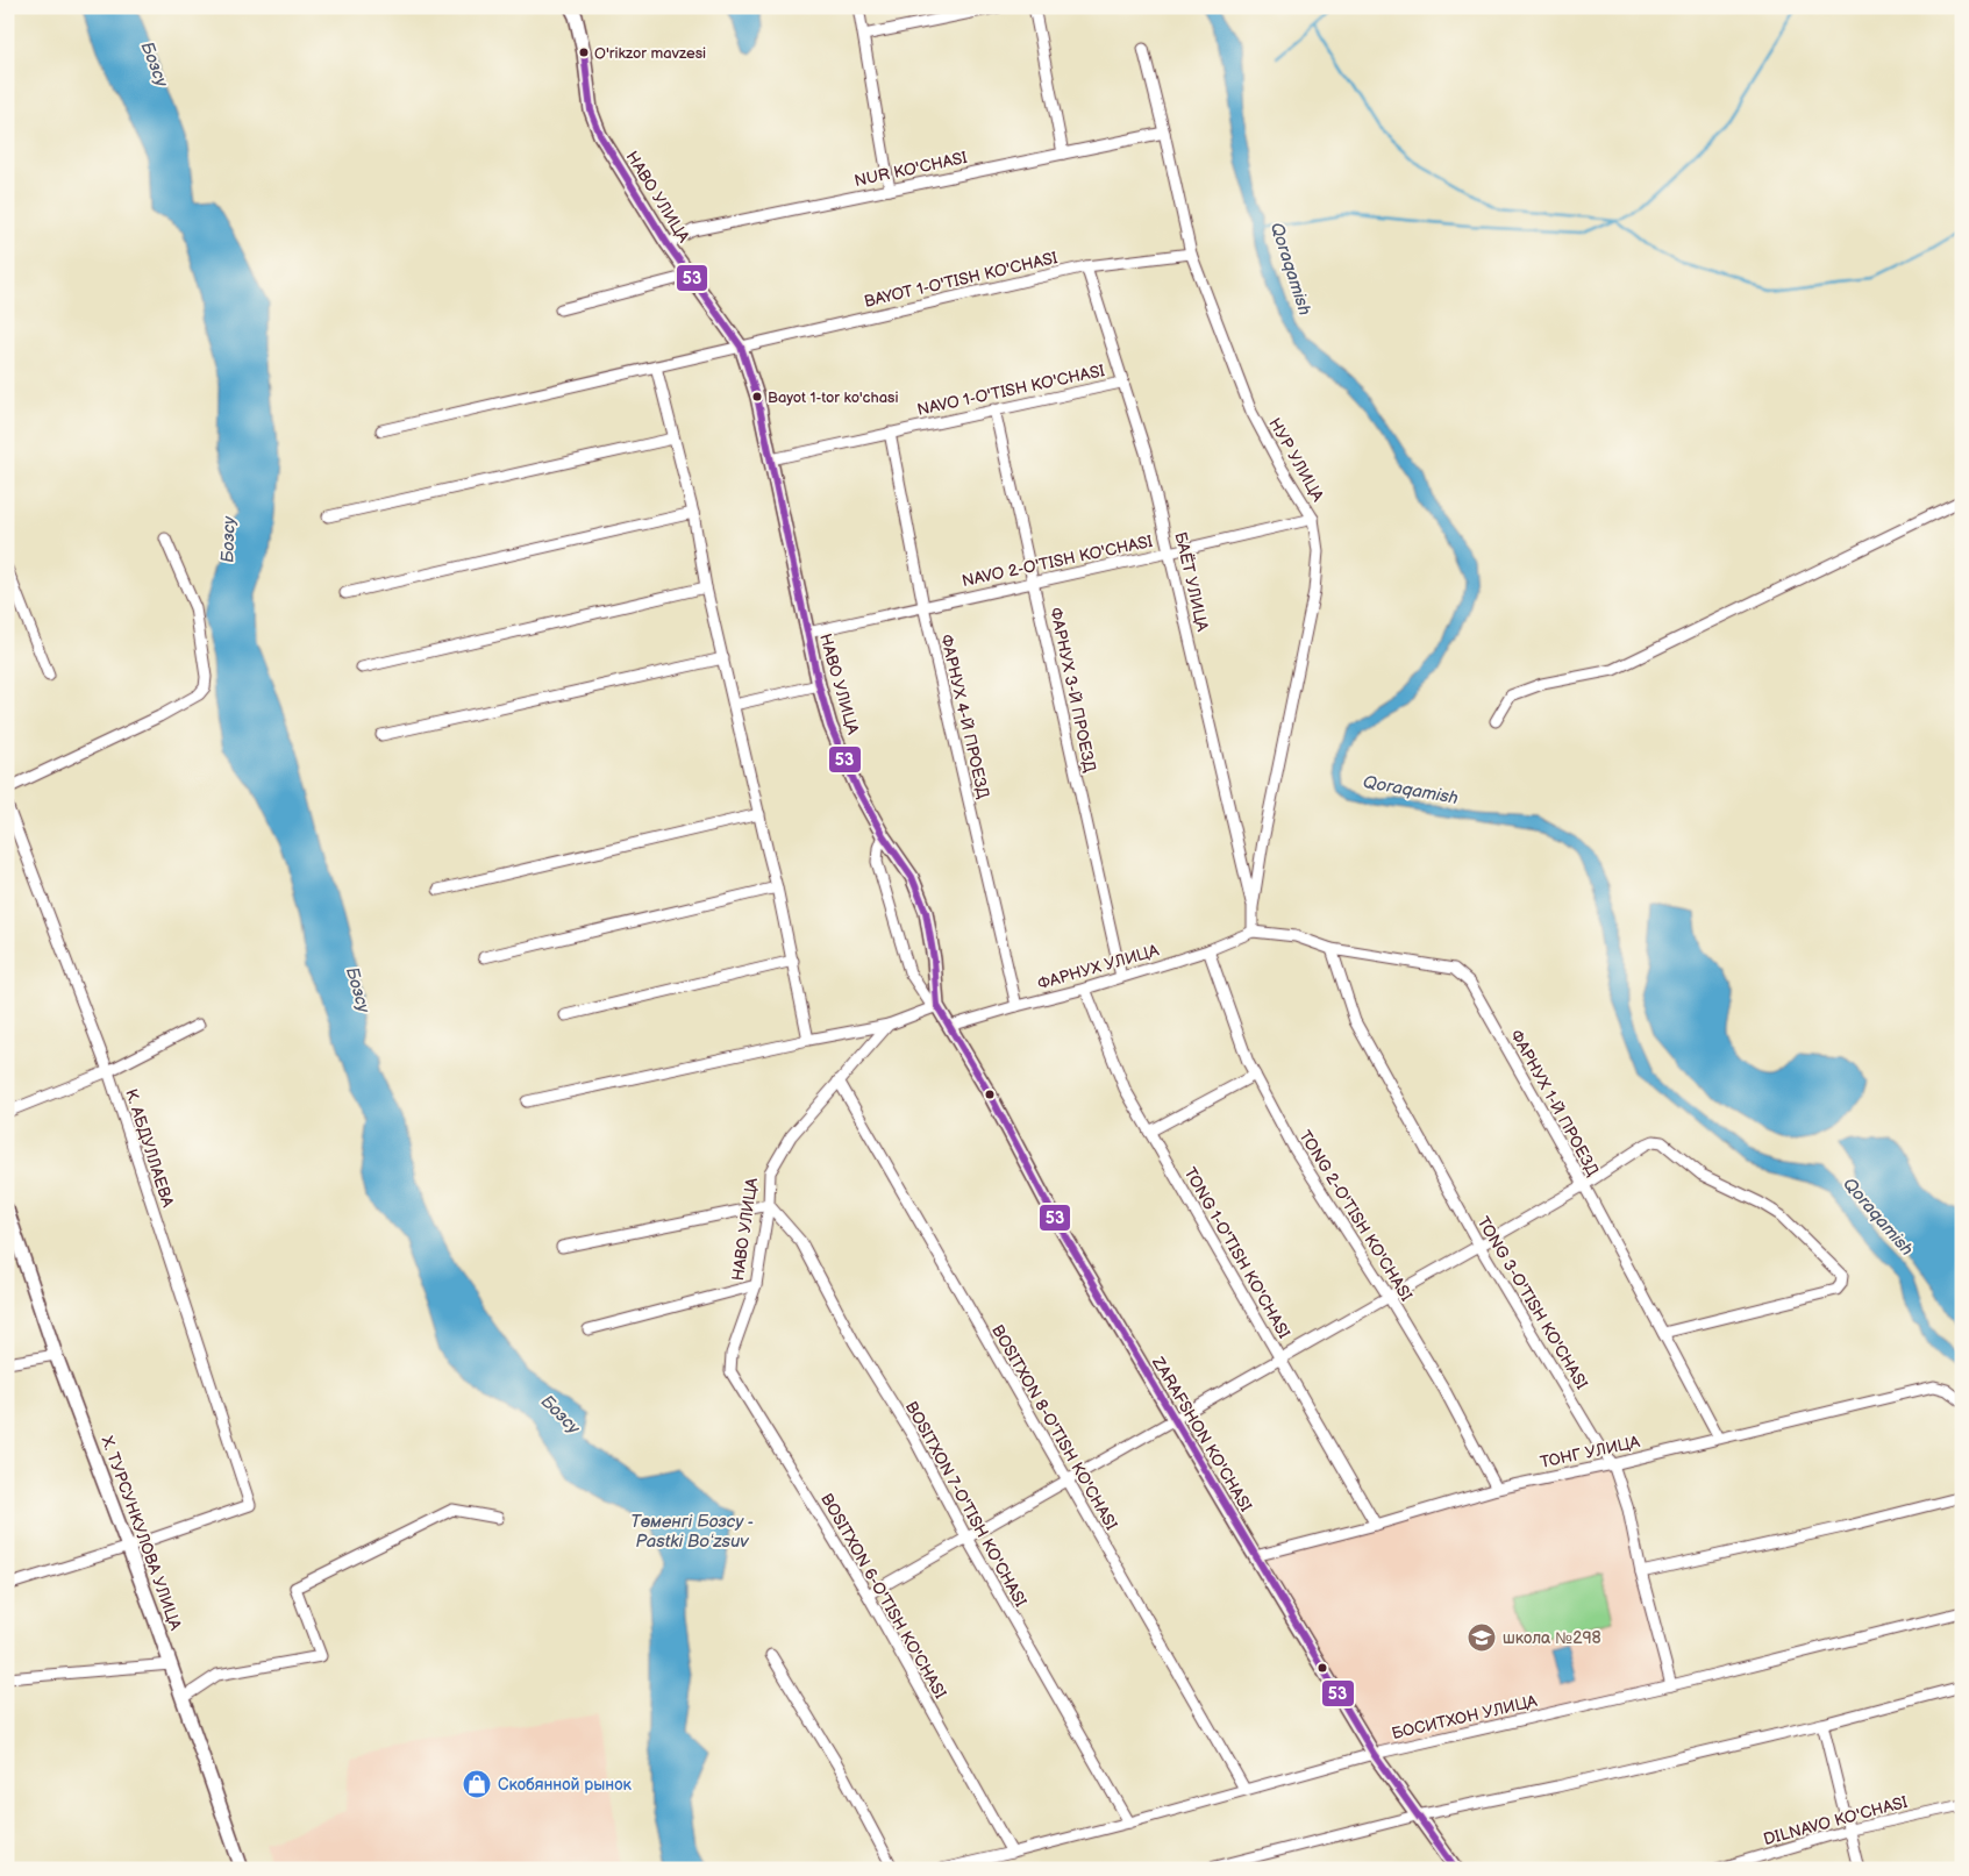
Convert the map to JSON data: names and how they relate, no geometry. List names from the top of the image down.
{
  "streets": {
    "street": [
      "NUR KO'CHASI",
      "НАВО УЛИЦА",
      "BAYOT 1-O'TISH KO'CHASI",
      "NAVO 1-O'TISH KO'CHASI",
      "НУР УЛИЦА",
      "NAVO 2-O'TISH KO'CHASI",
      "БАЁТ УЛИЦА",
      "ФАРНУХ 3-Й ПРОЕЗД",
      "ФАРНУХ 4-Й ПРОЕЗД",
      "ФАРНУХ УЛИЦА",
      "ФАРНУХ 1-Й ПРОЕЗД",
      "К. АБДУЛЛАЕВА",
      "TONG 2-O'TISH KO'CHASI",
      "TONG 1-O'TISH KO'CHASI",
      "TONG 3-O'TISH KO'CHASI",
      "BOSITXON 8-O'TISH KO'CHASI",
      "ZARAFSHON KO'CHASI",
      "ТОНГ УЛИЦА",
      "BOSITXON 7-O'TISH KO'CHASI",
      "Х. ТУРСУНКУЛОВА УЛИЦА",
      "BOSITXON 6-O'TISH KO'CHASI",
      "БОСИТХОН УЛИЦА",
      "DILNAVO KO'CHASI"
    ]
  },
  "crossings": [
    ["NUR KO'CHASI", "НАВО УЛИЦА"],
    ["NUR KO'CHASI", "НУР УЛИЦА"],
    ["НАВО УЛИЦА", "BAYOT 1-O'TISH KO'CHASI"],
    ["НАВО УЛИЦА", "NAVO 1-O'TISH KO'CHASI"],
    ["НАВО УЛИЦА", "NAVO 2-O'TISH KO'CHASI"],
    ["НАВО УЛИЦА", "BOSITXON 8-O'TISH KO'CHASI"],
    ["НАВО УЛИЦА", "ZARAFSHON KO'CHASI"],
    ["НАВО УЛИЦА", "BOSITXON 7-O'TISH KO'CHASI"],
    ["НАВО УЛИЦА", "BOSITXON 6-O'TISH KO'CHASI"],
    ["BAYOT 1-O'TISH KO'CHASI", "НУР УЛИЦА"],
    ["BAYOT 1-O'TISH KO'CHASI", "БАЁТ УЛИЦА"],
    ["NAVO 1-O'TISH KO'CHASI", "БАЁТ УЛИЦА"],
    ["NAVO 1-O'TISH KO'CHASI", "ФАРНУХ 3-Й ПРОЕЗД"],
    ["NAVO 1-O'TISH KO'CHASI", "ФАРНУХ 4-Й ПРОЕЗД"],
    ["НУР УЛИЦА", "NAVO 2-O'TISH KO'CHASI"],
    ["НУР УЛИЦА", "БАЁТ УЛИЦА"],
    ["НУР УЛИЦА", "ФАРНУХ УЛИЦА"],
    ["НУР УЛИЦА", "ФАРНУХ 1-Й ПРОЕЗД"],
    ["NAVO 2-O'TISH KO'CHASI", "БАЁТ УЛИЦА"],
    ["NAVO 2-O'TISH KO'CHASI", "ФАРНУХ 3-Й ПРОЕЗД"],
    ["NAVO 2-O'TISH KO'CHASI", "ФАРНУХ 4-Й ПРОЕЗД"],
    ["ФАРНУХ 3-Й ПРОЕЗД", "ФАРНУХ УЛИЦА"],
    ["ФАРНУХ 4-Й ПРОЕЗД", "ФАРНУХ УЛИЦА"],
    ["ФАРНУХ УЛИЦА", "ФАРНУХ 1-Й ПРОЕЗД"],
    ["ФАРНУХ УЛИЦА", "TONG 2-O'TISH KO'CHASI"],
    ["ФАРНУХ УЛИЦА", "TONG 1-O'TISH KO'CHASI"],
    ["ФАРНУХ УЛИЦА", "ZARAFSHON KO'CHASI"],
    ["ФАРНУХ 1-Й ПРОЕЗД", "TONG 3-O'TISH KO'CHASI"],
    ["ФАРНУХ 1-Й ПРОЕЗД", "ТОНГ УЛИЦА"],
    ["К. АБДУЛЛАЕВА", "Х. ТУРСУНКУЛОВА УЛИЦА"],
    ["TONG 2-O'TISH KO'CHASI", "ТОНГ УЛИЦА"],
    ["TONG 1-O'TISH KO'CHASI", "ТОНГ УЛИЦА"],
    ["TONG 3-O'TISH KO'CHASI", "ТОНГ УЛИЦА"],
    ["TONG 3-O'TISH KO'CHASI", "БОСИТХОН УЛИЦА"],
    ["BOSITXON 8-O'TISH KO'CHASI", "БОСИТХОН УЛИЦА"],
    ["ZARAFSHON KO'CHASI", "ТОНГ УЛИЦА"],
    ["ZARAFSHON KO'CHASI", "БОСИТХОН УЛИЦА"],
    ["BOSITXON 7-O'TISH KO'CHASI", "БОСИТХОН УЛИЦА"],
    ["BOSITXON 6-O'TISH KO'CHASI", "БОСИТХОН УЛИЦА"]
  ],
  "water": ["Бозсу", "Qoraqamish", "Төменгі Бозсу - Pastki Boʻzsuv"],
  "places": {
    "other": ["O'rikzor mavzesi", "Bayot 1-tor ko'chasi"],
    "school or university": ["школа №298"],
    "shop": ["Скобянной рынок"]
  },
  "lines": ["transit line 53"]
}
